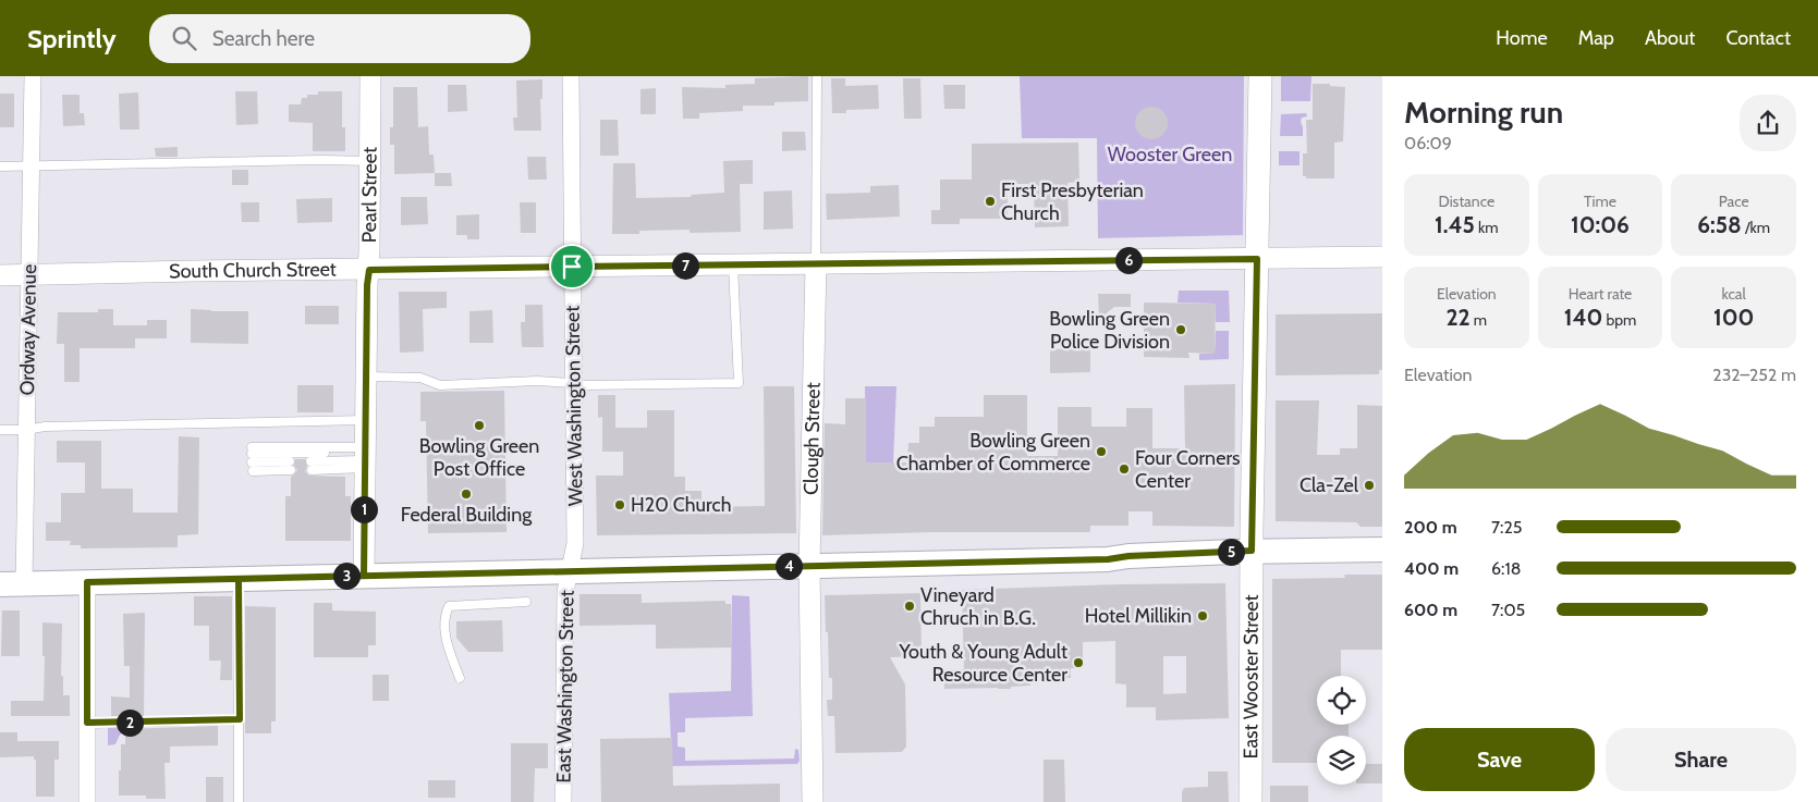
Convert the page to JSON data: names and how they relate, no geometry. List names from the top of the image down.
{
  "streets": {
    "main road": ["East Wooster Street"],
    "street": [
      "Pearl Street",
      "South Church Street",
      "Ordway Avenue",
      "West Washington Street",
      "Clough Street",
      "East Washington Street"
    ]
  },
  "crossings": [
    ["Pearl Street", "South Church Street"],
    ["South Church Street", "Ordway Avenue"],
    ["South Church Street", "West Washington Street"],
    ["South Church Street", "Clough Street"],
    ["South Church Street", "East Wooster Street"],
    ["West Washington Street", "East Washington Street"]
  ],
  "parks": ["Wooster Green"],
  "places": [
    "First Presbyterian Church",
    "Bowling Green Police Division",
    "Bowling Green Post Office",
    "Bowling Green Chamber of Commerce",
    "Four Corners Center",
    "Cla-Zel",
    "Federal Building",
    "H20 Church",
    "Vineyard Chruch in B.G.",
    "Hotel Millikin",
    "Youth & Young Adult Resource Center"
  ],
  "page": {
    "header": "Sprintly",
    "search": "Search here",
    "nav": [
      "Home",
      "Map",
      "About",
      "Contact"
    ],
    "heading": ["Morning run", "06:09"],
    "stats": [
      ["Distance", "1.45 km"],
      ["Time", "10:06"],
      ["Pace", "6:58 /km"],
      ["Elevation", "22 m"],
      ["Heart rate", "140 bpm"],
      ["kcal", "100"]
    ],
    "pins": [
      "6",
      "7",
      "1",
      "5",
      "4",
      "3",
      "2"
    ],
    "chart": ["Elevation", "232–252 m"],
    "list": [
      {
        "name": "200 m",
        "note": "7:25"
      },
      {
        "name": "400 m",
        "note": "6:18"
      },
      {
        "name": "600 m",
        "note": "7:05"
      }
    ],
    "buttons": ["Save", "Share"]
  }
}
